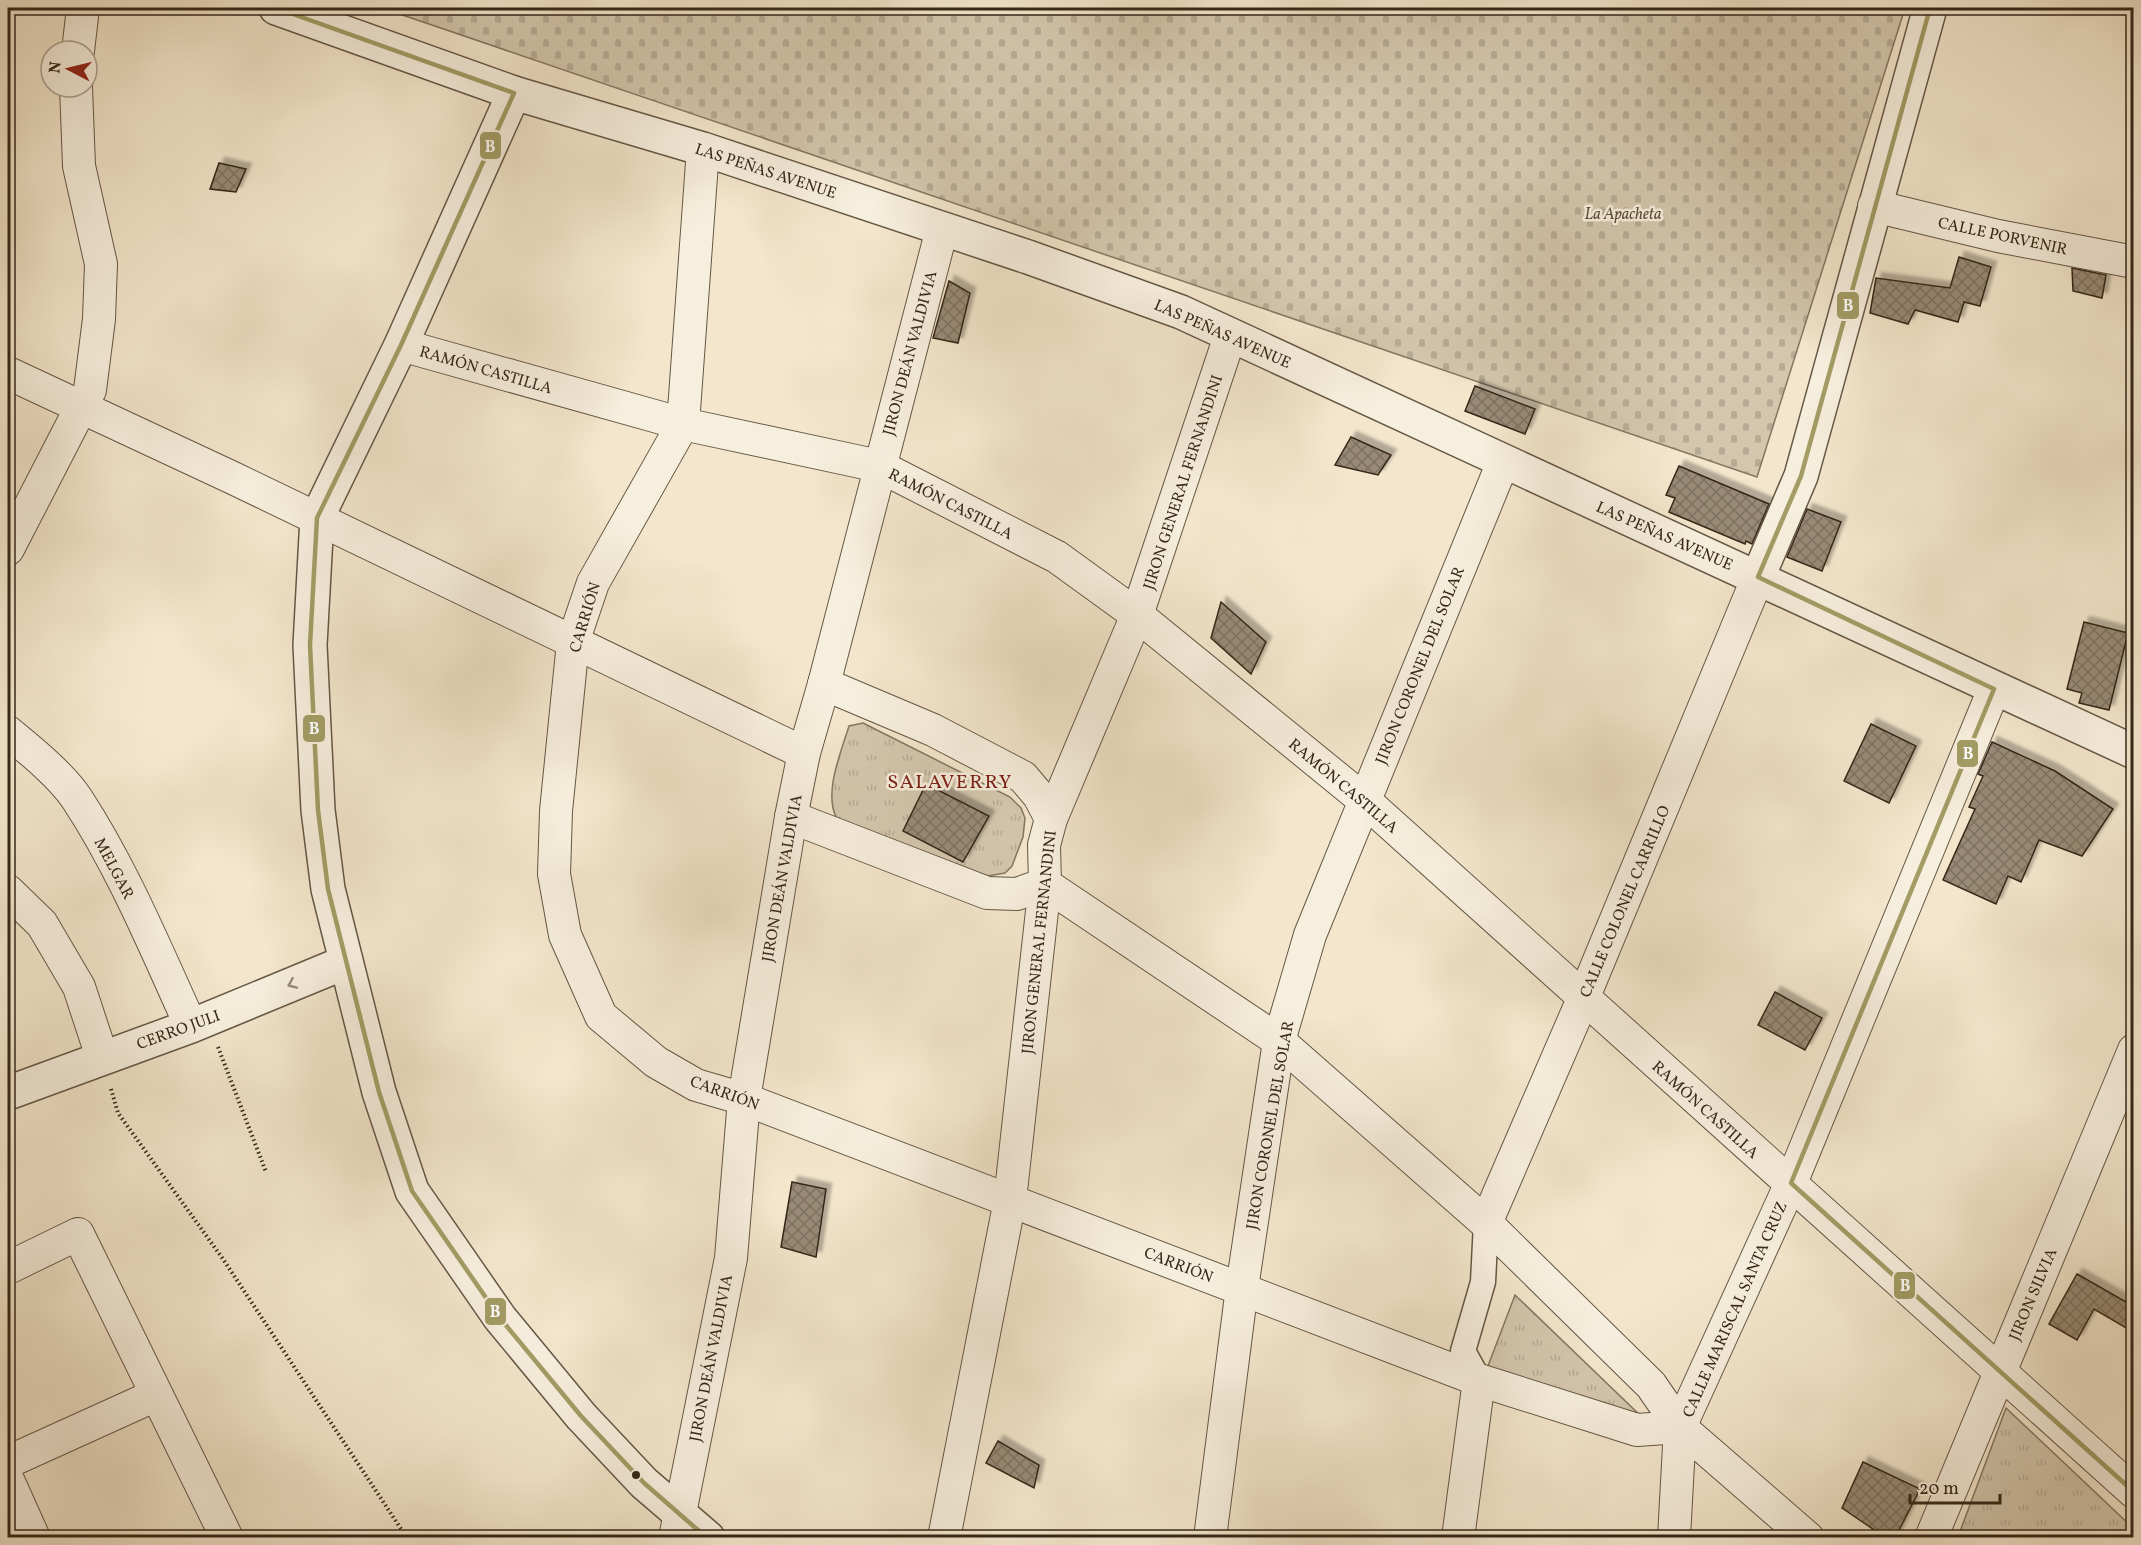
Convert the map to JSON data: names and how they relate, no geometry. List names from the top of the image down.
{
  "streets": {
    "street": [
      "LAS PEÑAS AVENUE",
      "CALLE PORVENIR",
      "JIRON DEÁN VALDIVIA",
      "RAMÓN CASTILLA",
      "JIRON GENERAL FERNANDINI",
      "CARRIÓN",
      "JIRON CORONEL DEL SOLAR",
      "MELGAR",
      "CALLE COLONEL CARRILLO",
      "CERRO JULI",
      "JIRON SILVIA",
      "CALLE MARISCAL SANTA CRUZ"
    ]
  },
  "crossings": [
    ["LAS PEÑAS AVENUE", "JIRON DEÁN VALDIVIA"],
    ["LAS PEÑAS AVENUE", "JIRON GENERAL FERNANDINI"],
    ["LAS PEÑAS AVENUE", "CARRIÓN"],
    ["LAS PEÑAS AVENUE", "JIRON CORONEL DEL SOLAR"],
    ["LAS PEÑAS AVENUE", "CALLE COLONEL CARRILLO"],
    ["LAS PEÑAS AVENUE", "CALLE MARISCAL SANTA CRUZ"],
    ["JIRON DEÁN VALDIVIA", "RAMÓN CASTILLA"],
    ["JIRON DEÁN VALDIVIA", "CARRIÓN"],
    ["RAMÓN CASTILLA", "JIRON GENERAL FERNANDINI"],
    ["RAMÓN CASTILLA", "CARRIÓN"],
    ["RAMÓN CASTILLA", "JIRON CORONEL DEL SOLAR"],
    ["RAMÓN CASTILLA", "CALLE COLONEL CARRILLO"],
    ["RAMÓN CASTILLA", "JIRON SILVIA"],
    ["RAMÓN CASTILLA", "CALLE MARISCAL SANTA CRUZ"],
    ["JIRON GENERAL FERNANDINI", "CARRIÓN"],
    ["CARRIÓN", "JIRON CORONEL DEL SOLAR"],
    ["CARRIÓN", "CALLE MARISCAL SANTA CRUZ"],
    ["MELGAR", "CERRO JULI"]
  ],
  "one_way": ["CERRO JULI"],
  "districts": ["SALAVERRY"],
  "parks": ["La Apacheta"],
  "lines": ["transit line B"],
  "scale_bar": "20 m",
  "north": "left"
}
